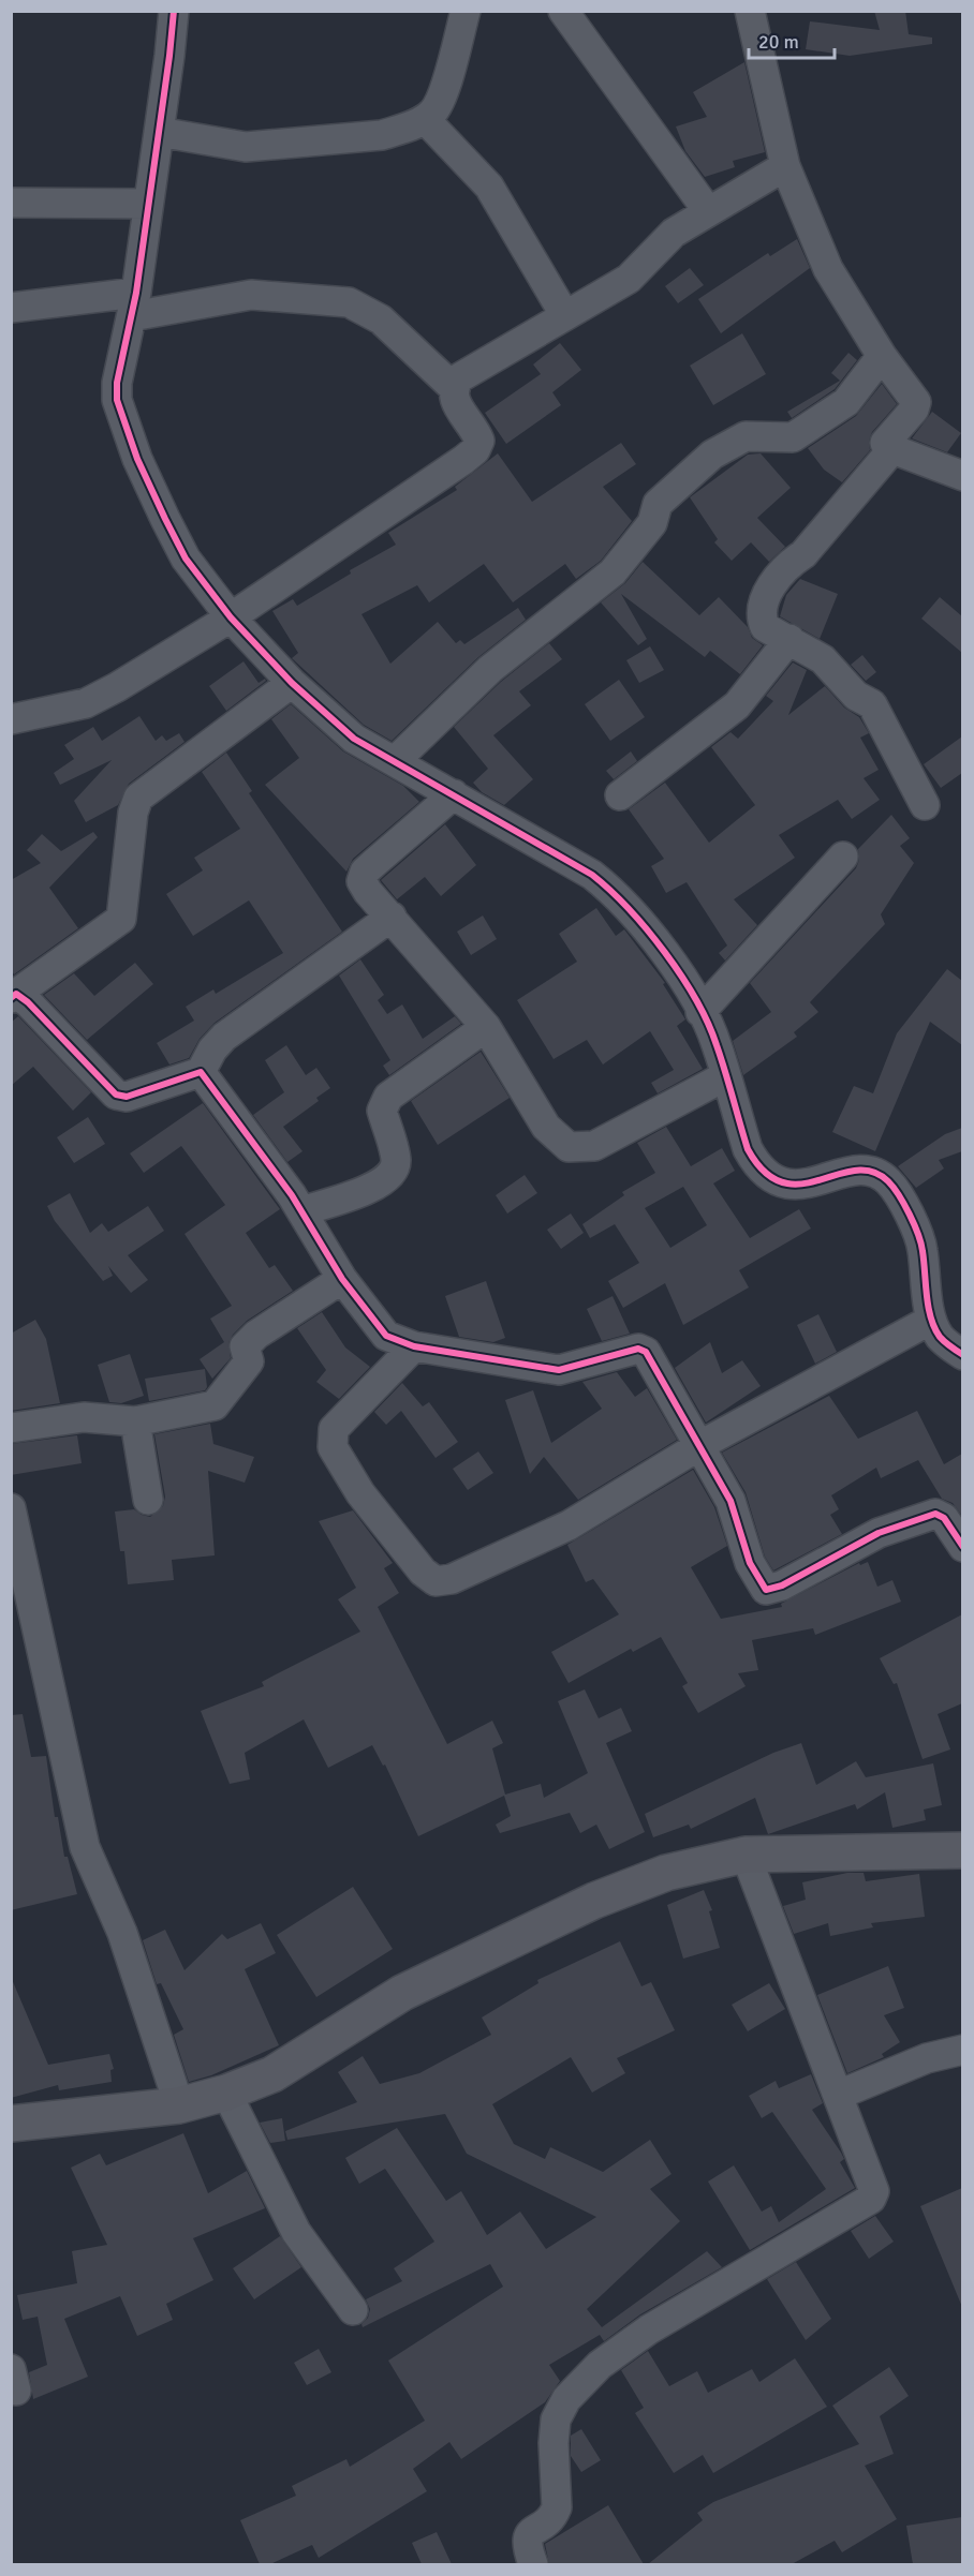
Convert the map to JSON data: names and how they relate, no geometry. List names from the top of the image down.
{
  "scale_bar": "20 m"
}
